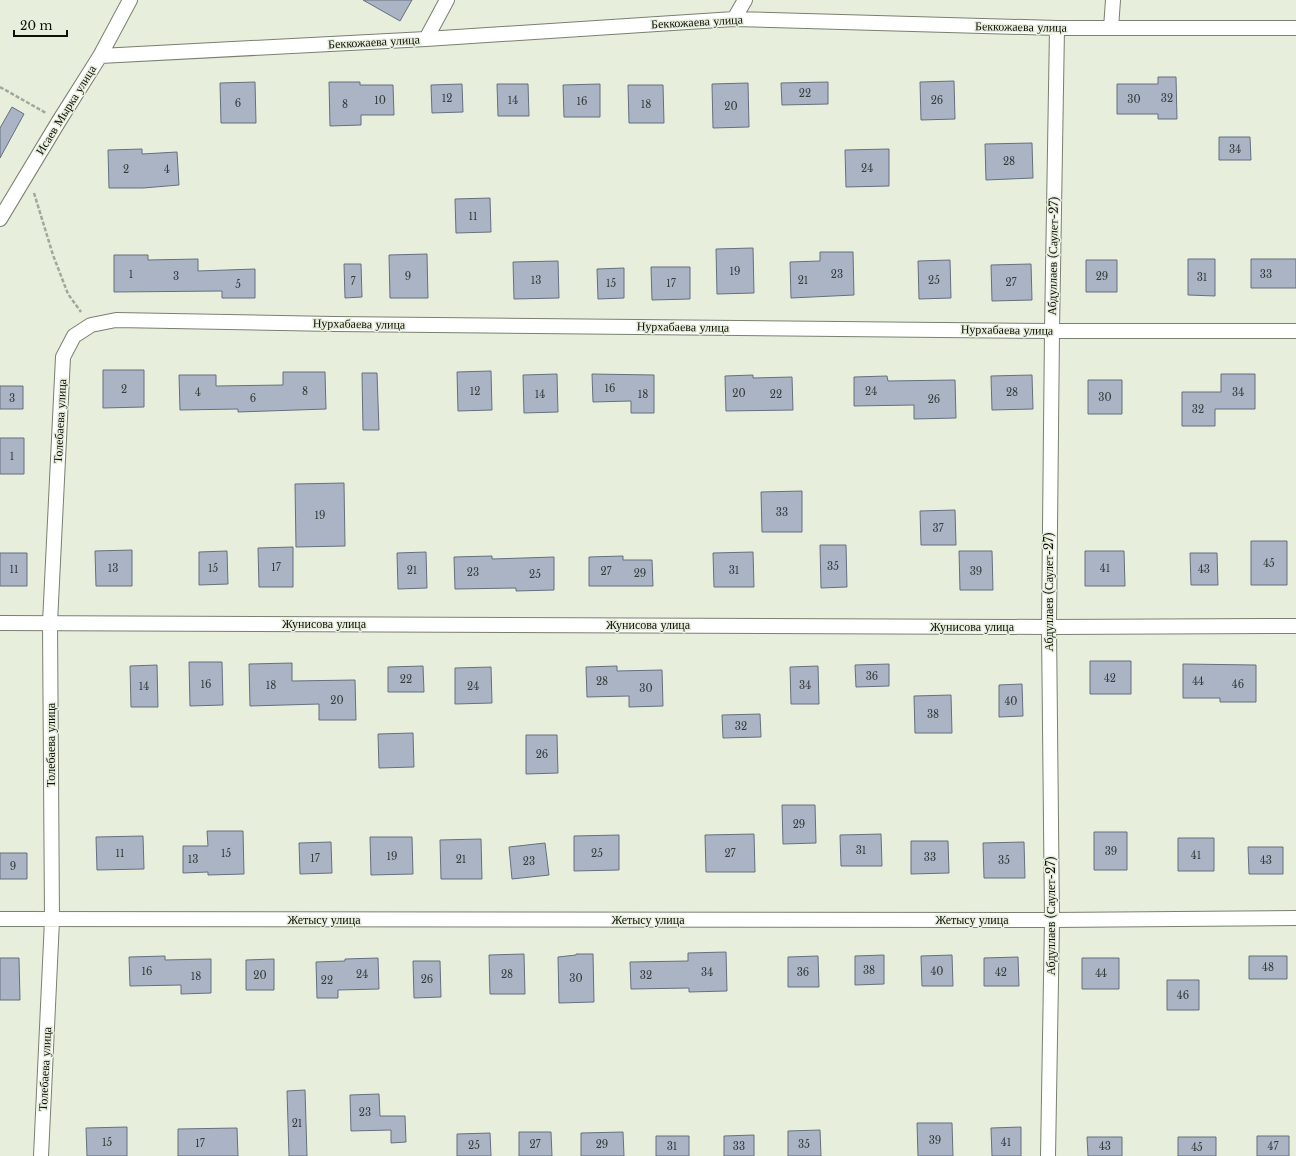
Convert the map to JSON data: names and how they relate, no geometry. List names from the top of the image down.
{
  "streets": {
    "street": [
      "Беккожаева улица",
      "Исаев Мырка улица",
      "Абдуллаев (Саулет-27)",
      "Нурхабаева улица",
      "Толебаева улица",
      "Жунисова улица",
      "Жетысу улица"
    ]
  },
  "crossings": [
    ["Беккожаева улица", "Исаев Мырка улица"],
    ["Беккожаева улица", "Абдуллаев (Саулет-27)"],
    ["Абдуллаев (Саулет-27)", "Нурхабаева улица"],
    ["Абдуллаев (Саулет-27)", "Жунисова улица"],
    ["Абдуллаев (Саулет-27)", "Жетысу улица"],
    ["Нурхабаева улица", "Толебаева улица"],
    ["Толебаева улица", "Жунисова улица"],
    ["Толебаева улица", "Жетысу улица"]
  ],
  "house_numbers": [
    "22",
    "12",
    "32",
    "30",
    "10",
    "14",
    "26",
    "16",
    "6",
    "8",
    "18",
    "20",
    "34",
    "28",
    "24",
    "2",
    "4",
    "11",
    "19",
    "1",
    "23",
    "33",
    "3",
    "9",
    "29",
    "31",
    "13",
    "21",
    "25",
    "7",
    "27",
    "15",
    "17",
    "5",
    "16",
    "2",
    "8",
    "12",
    "24",
    "4",
    "28",
    "34",
    "20",
    "14",
    "18",
    "22",
    "30",
    "3",
    "6",
    "26",
    "32",
    "1",
    "33",
    "19",
    "37",
    "45",
    "35",
    "17",
    "13",
    "15",
    "41",
    "11",
    "43",
    "21",
    "31",
    "27",
    "39",
    "23",
    "29",
    "25",
    "36",
    "42",
    "22",
    "28",
    "44",
    "16",
    "46",
    "18",
    "34",
    "14",
    "24",
    "30",
    "20",
    "40",
    "38",
    "32",
    "26",
    "29",
    "31",
    "39",
    "11",
    "15",
    "25",
    "27",
    "41",
    "19",
    "33",
    "17",
    "13",
    "21",
    "35",
    "43",
    "23",
    "9",
    "48",
    "38",
    "16",
    "40",
    "34",
    "36",
    "42",
    "44",
    "24",
    "28",
    "20",
    "32",
    "18",
    "30",
    "26",
    "22",
    "46",
    "23",
    "21",
    "39",
    "15",
    "41",
    "17",
    "27",
    "29",
    "35",
    "25",
    "31",
    "33",
    "43",
    "47",
    "45"
  ],
  "scale_bar": "20 m"
}
